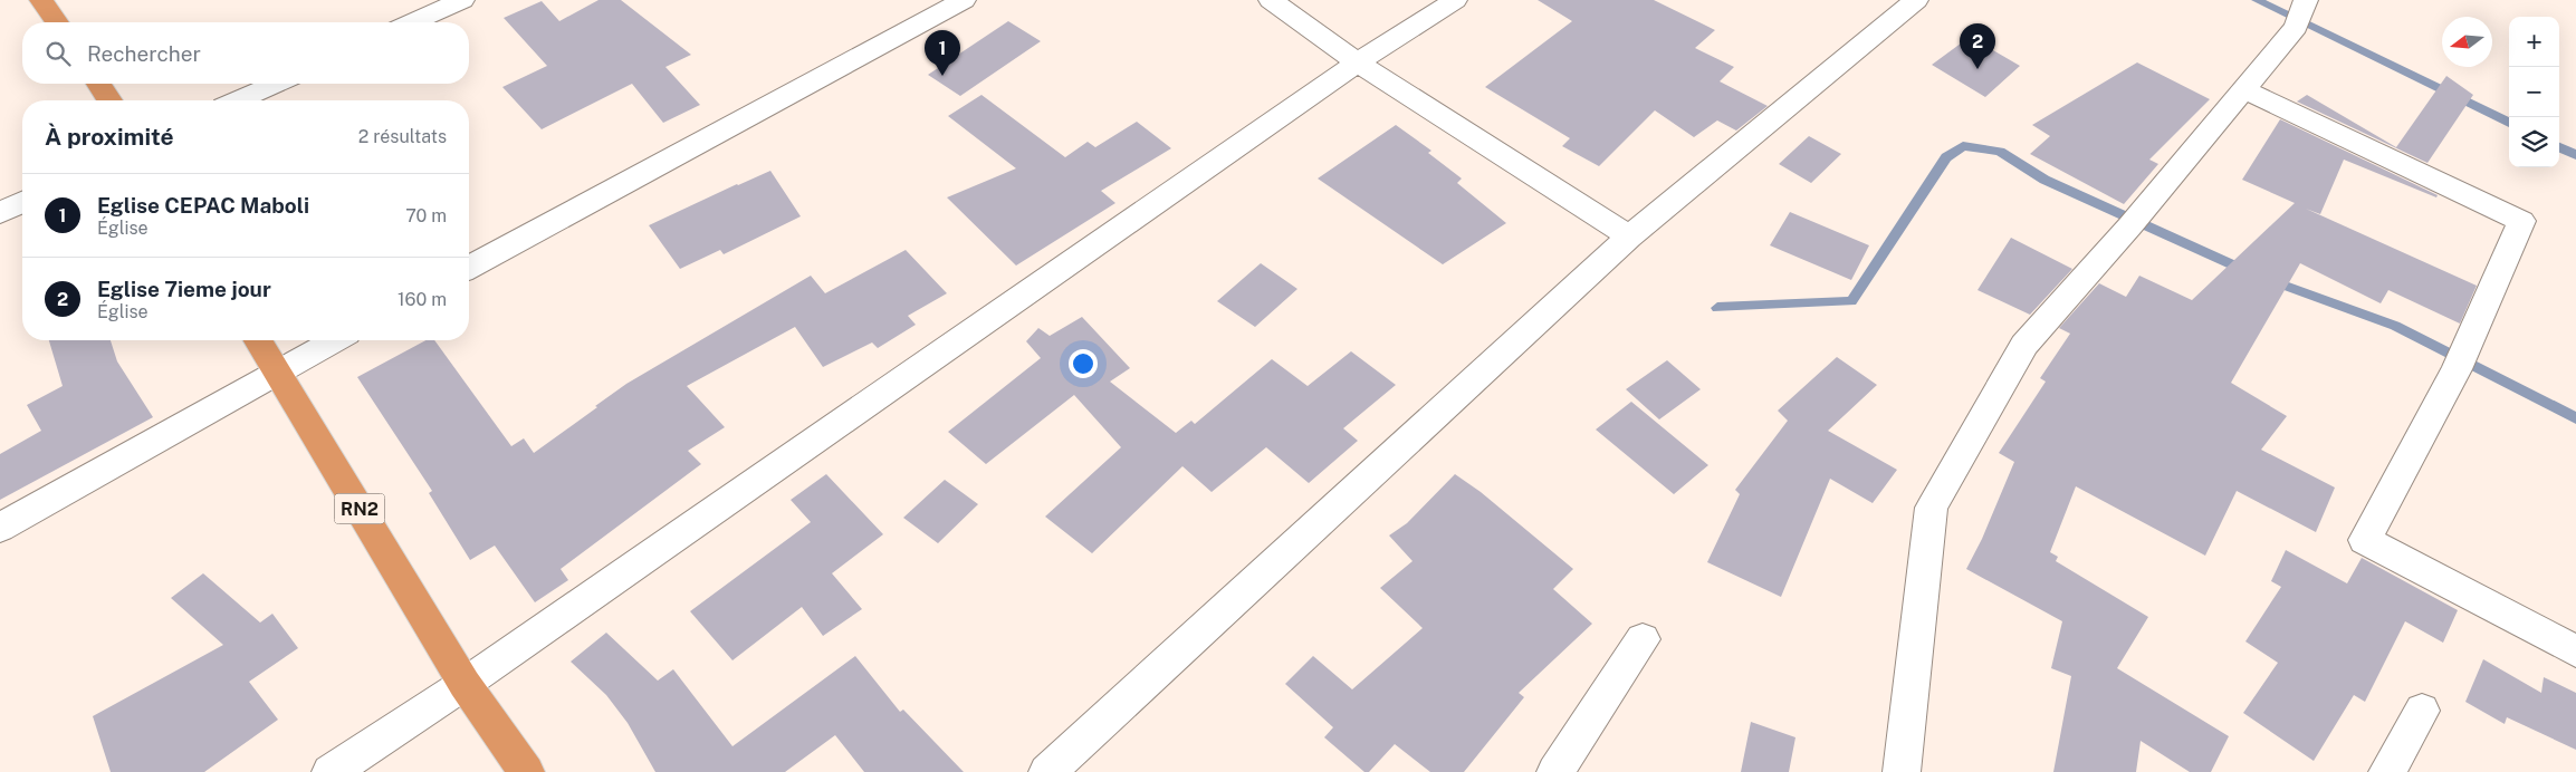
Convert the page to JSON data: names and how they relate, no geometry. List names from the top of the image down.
{
  "streets": {
    "highway": ["RN2"]
  },
  "north": "left",
  "page": {
    "map_buttons": ["+", "−"],
    "search": "Rechercher",
    "pins": ["2", "1"],
    "heading": ["À proximité", "2 résultats"],
    "list": [
      {
        "mark": "1",
        "name": "Eglise CEPAC Maboli",
        "note": "Église",
        "value": "70 m"
      },
      {
        "mark": "2",
        "name": "Eglise 7ieme jour",
        "note": "Église",
        "value": "160 m"
      }
    ]
  }
}
